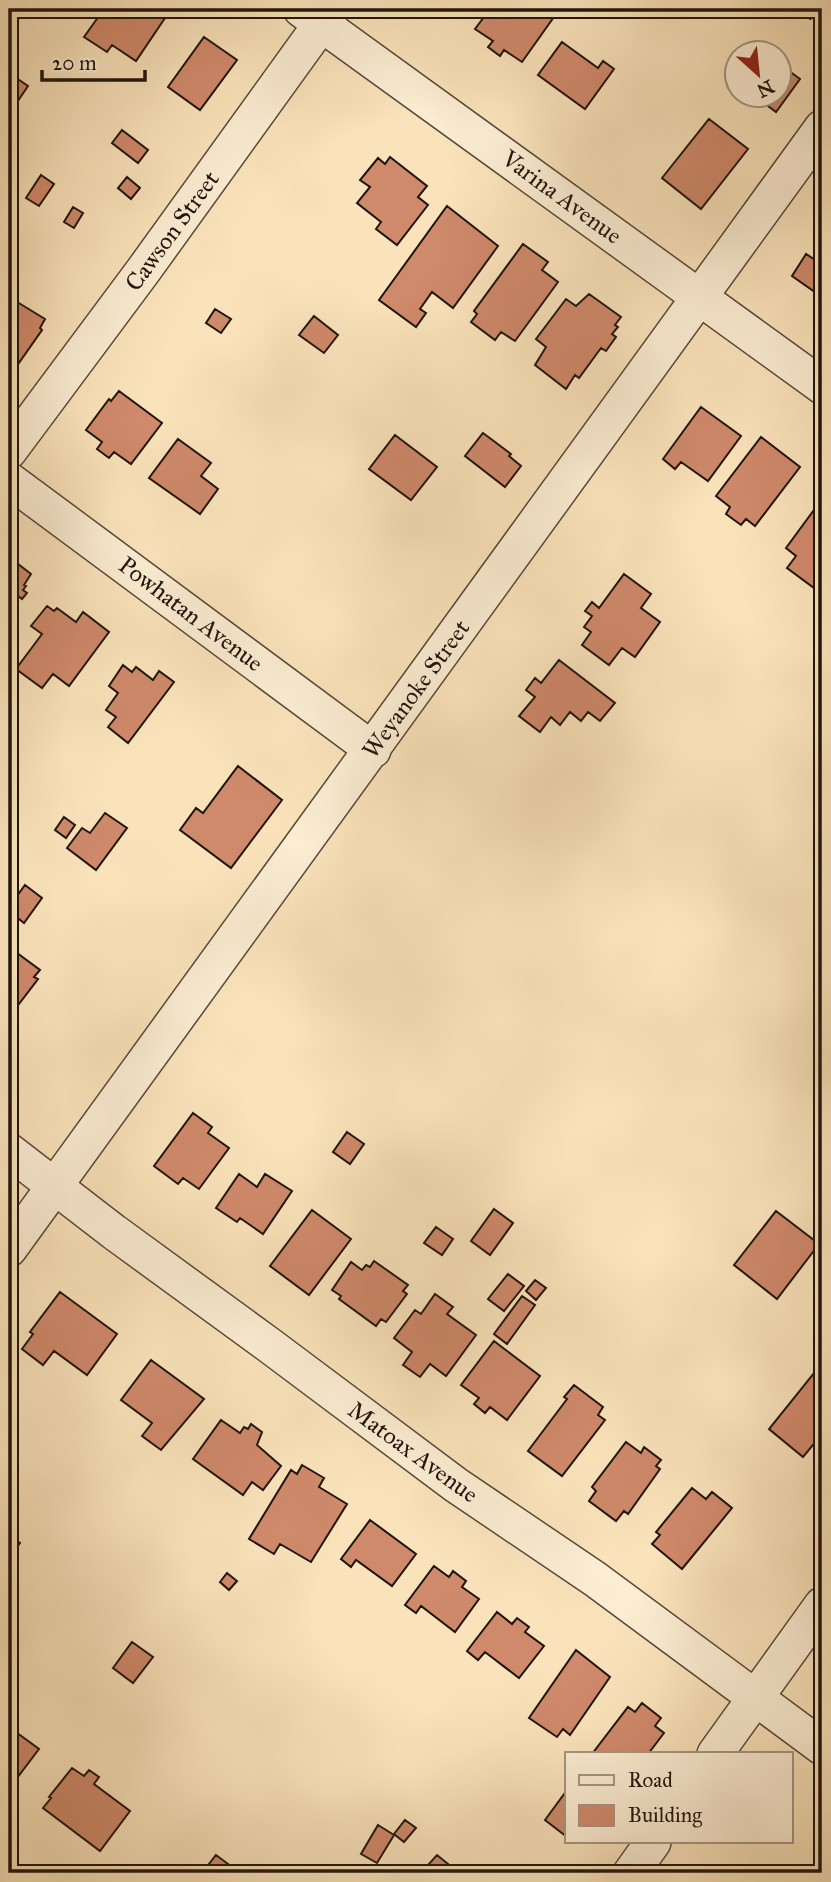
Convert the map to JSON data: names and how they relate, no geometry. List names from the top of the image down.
{
  "streets": {
    "street": [
      "Varina Avenue",
      "Cawson Street",
      "Powhatan Avenue",
      "Weyanoke Street",
      "Matoax Avenue"
    ]
  },
  "crossings": [
    ["Varina Avenue", "Cawson Street"],
    ["Varina Avenue", "Weyanoke Street"],
    ["Powhatan Avenue", "Weyanoke Street"],
    ["Weyanoke Street", "Matoax Avenue"]
  ],
  "legend": ["Road", "Building"],
  "scale_bar": "20 m",
  "north": "bottom right"
}
